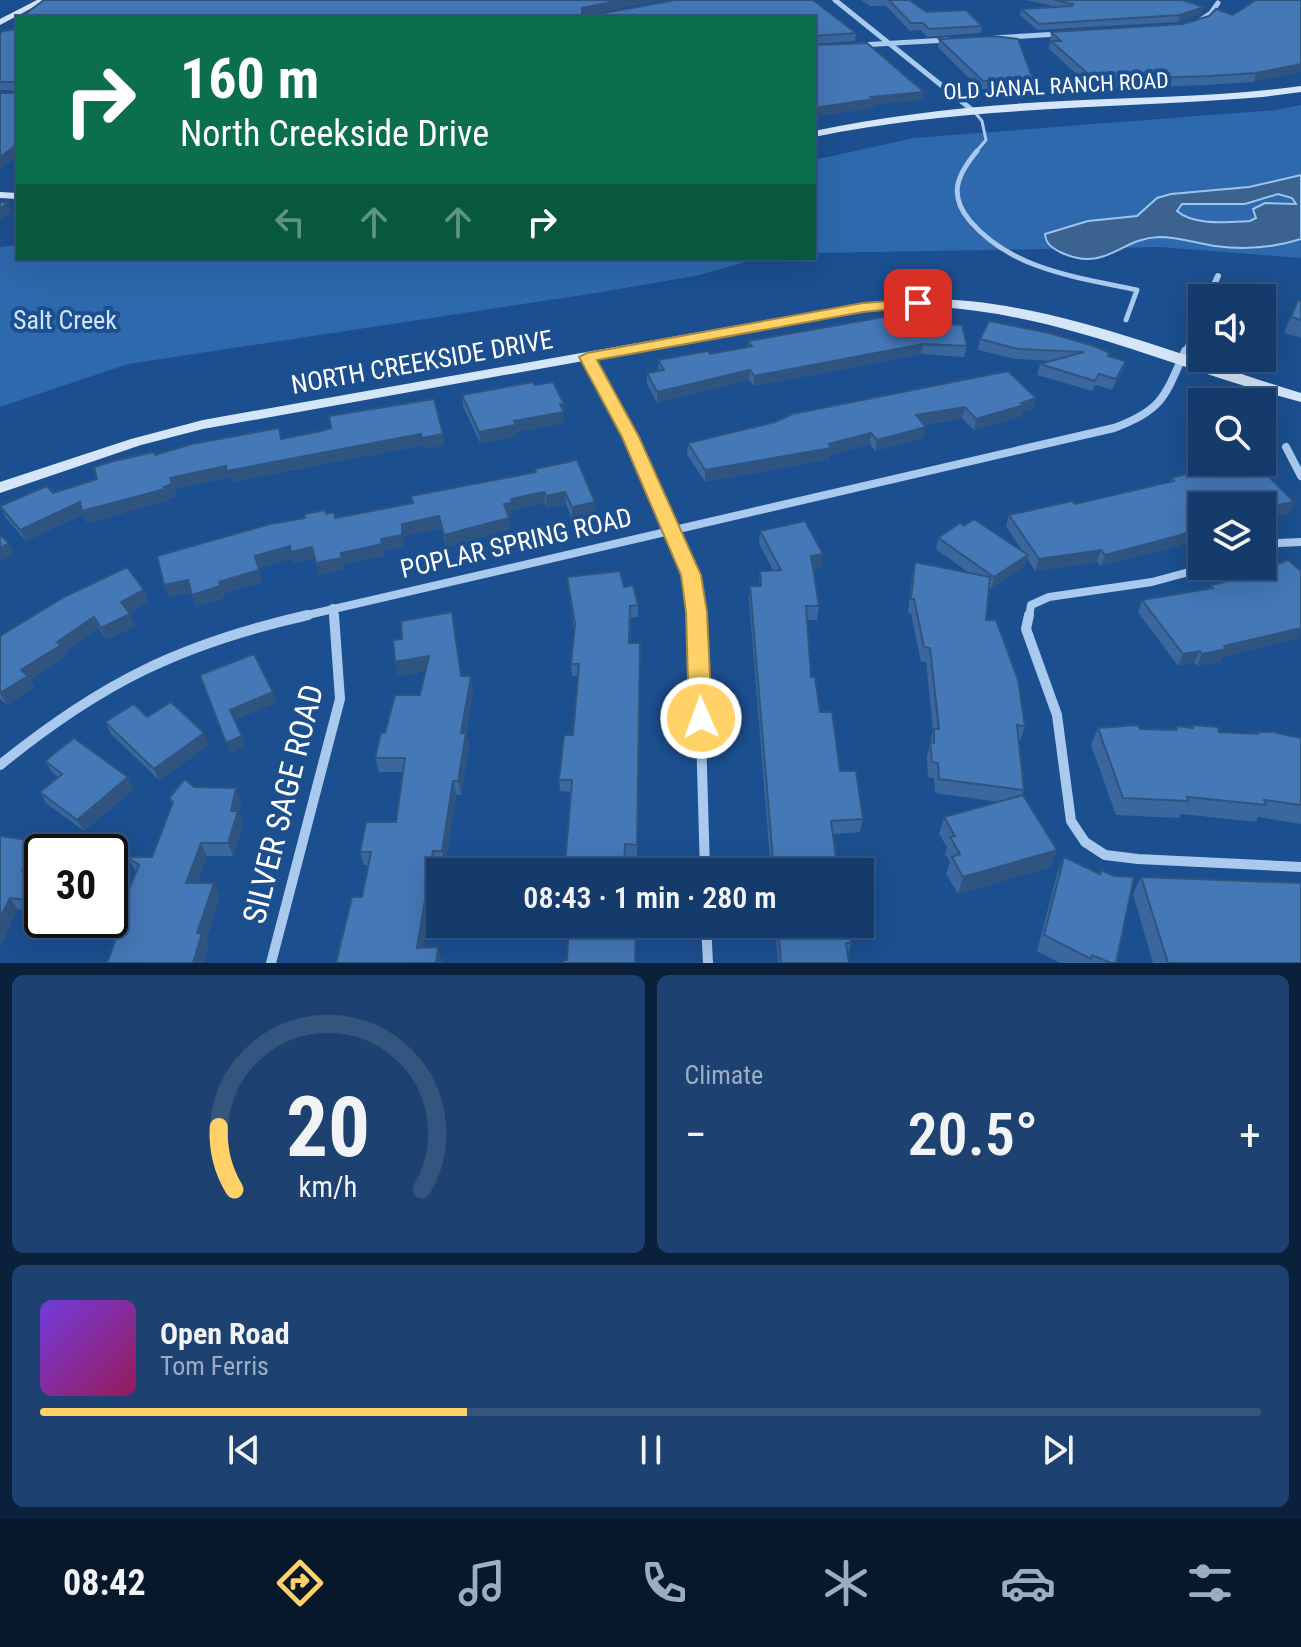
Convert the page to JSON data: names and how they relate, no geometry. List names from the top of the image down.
{
  "streets": {
    "street": [
      "OLD JANAL RANCH ROAD",
      "NORTH CREEKSIDE DRIVE",
      "POPLAR SPRING ROAD",
      "SILVER SAGE ROAD"
    ]
  },
  "crossings": [
    ["NORTH CREEKSIDE DRIVE", "POPLAR SPRING ROAD"],
    ["POPLAR SPRING ROAD", "SILVER SAGE ROAD"]
  ],
  "parks": ["Salt Creek"],
  "page": {
    "turn": ["160 m", "North Creekside Drive"],
    "limit": "30",
    "trip": "08:43 · 1 min · 280 m",
    "tile": "Climate",
    "heat": ["−", "20.5°", "+"],
    "song": ["Open Road", "Tom Ferris"],
    "tabs": "08:42",
    "gauge": ["20", "km/h"]
  }
}
